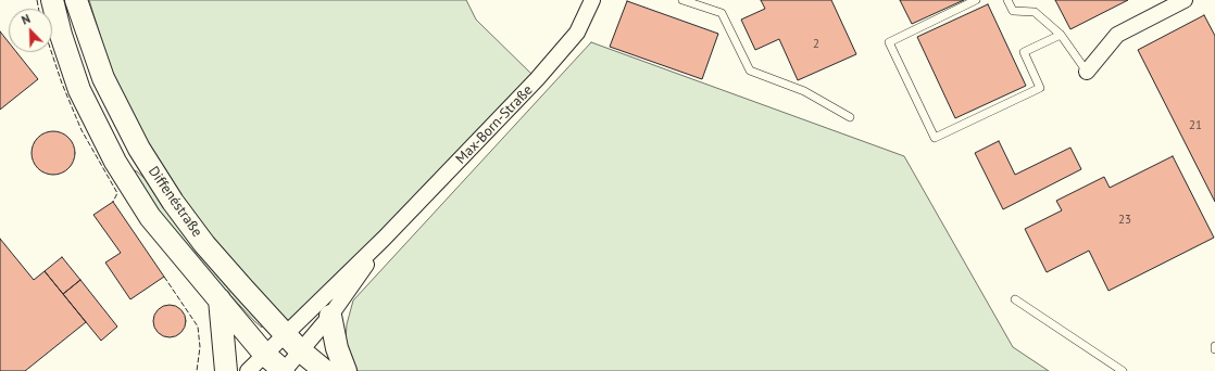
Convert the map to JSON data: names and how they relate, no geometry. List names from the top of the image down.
{
  "streets": {
    "main road": ["Diffenéstraße"],
    "street": ["Max-Born-Straße"]
  },
  "crossings": [
    ["Max-Born-Straße", "Diffenéstraße"]
  ],
  "house_numbers": ["2", "21", "23"],
  "north": "top left"
}
